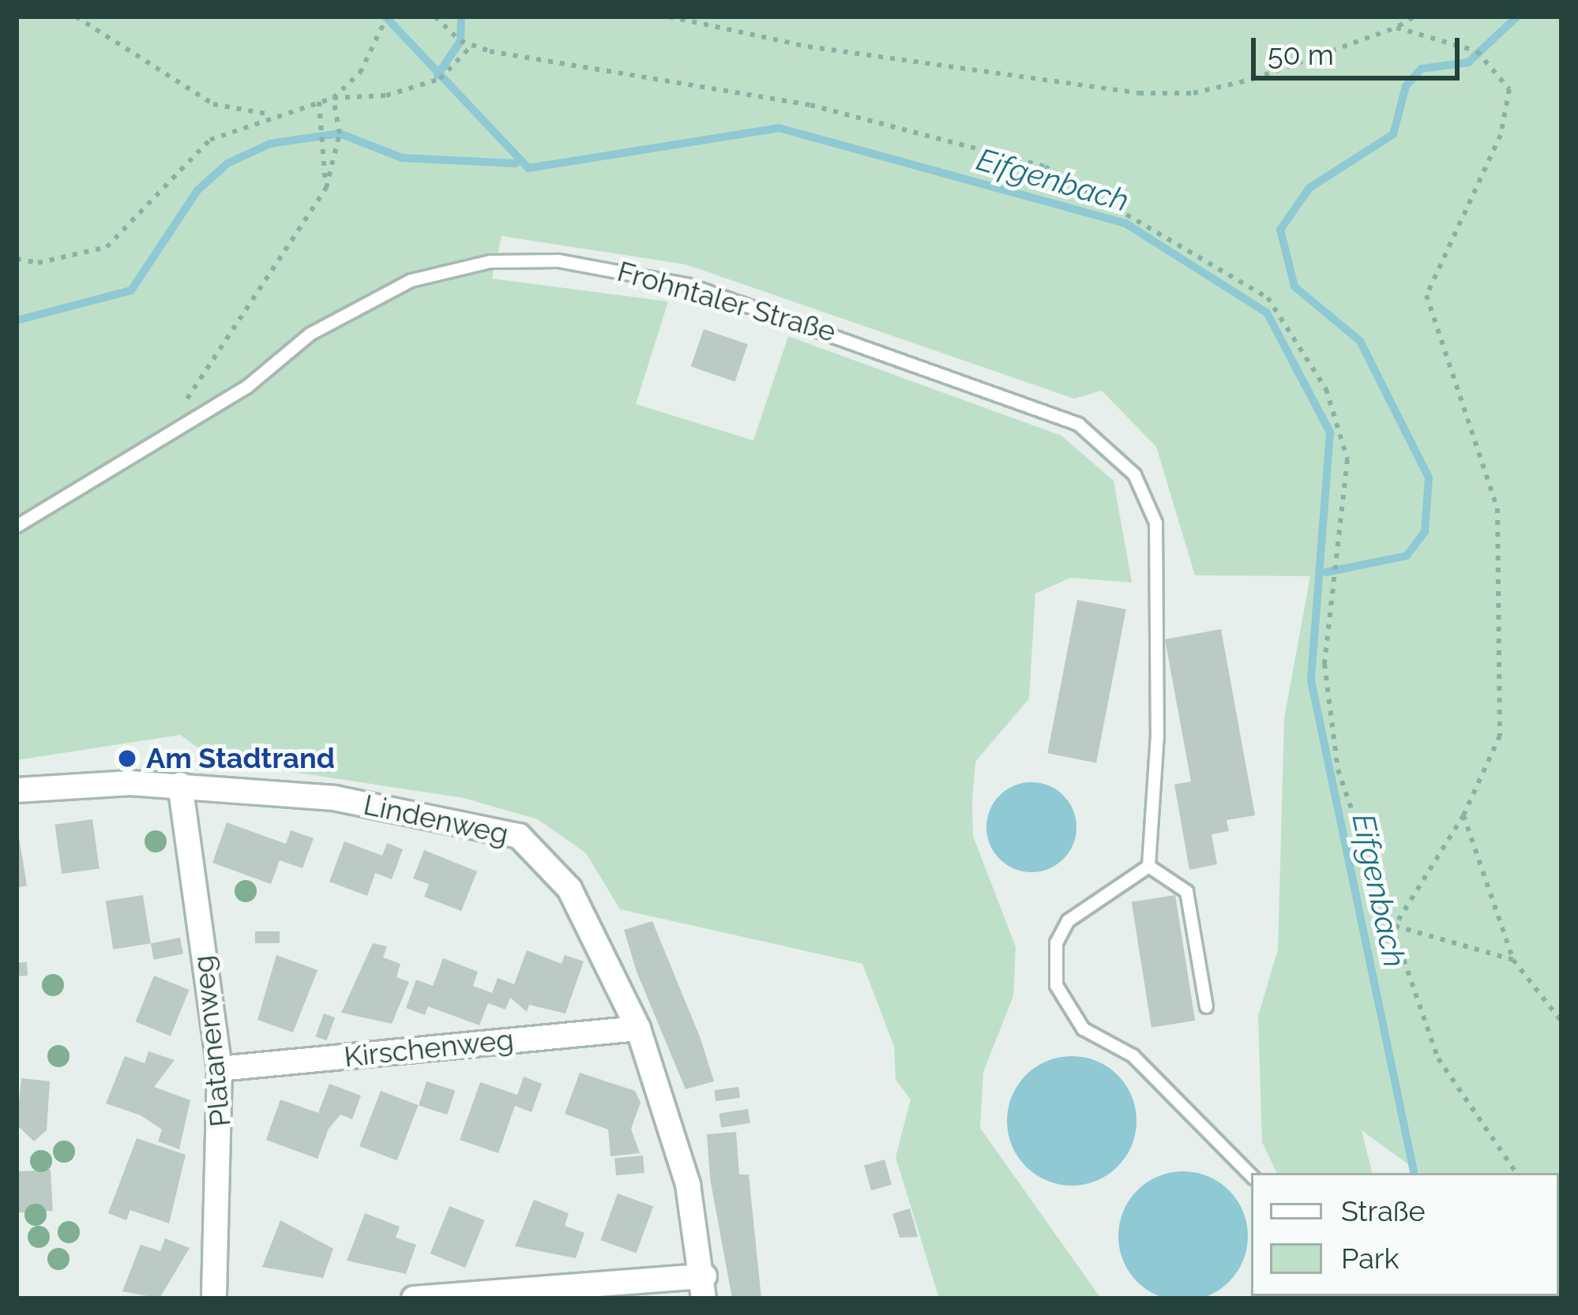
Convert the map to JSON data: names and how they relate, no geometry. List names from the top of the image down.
{
  "streets": {
    "street": ["Lindenweg", "Platanenweg", "Kirschenweg"],
    "lane": ["Frohntaler Straße"]
  },
  "crossings": [
    ["Lindenweg", "Platanenweg"],
    ["Lindenweg", "Kirschenweg"],
    ["Platanenweg", "Kirschenweg"]
  ],
  "water": ["Eifgenbach"],
  "places": ["Am Stadtrand"],
  "legend": ["Straße", "Park"],
  "scale_bar": "50 m"
}
